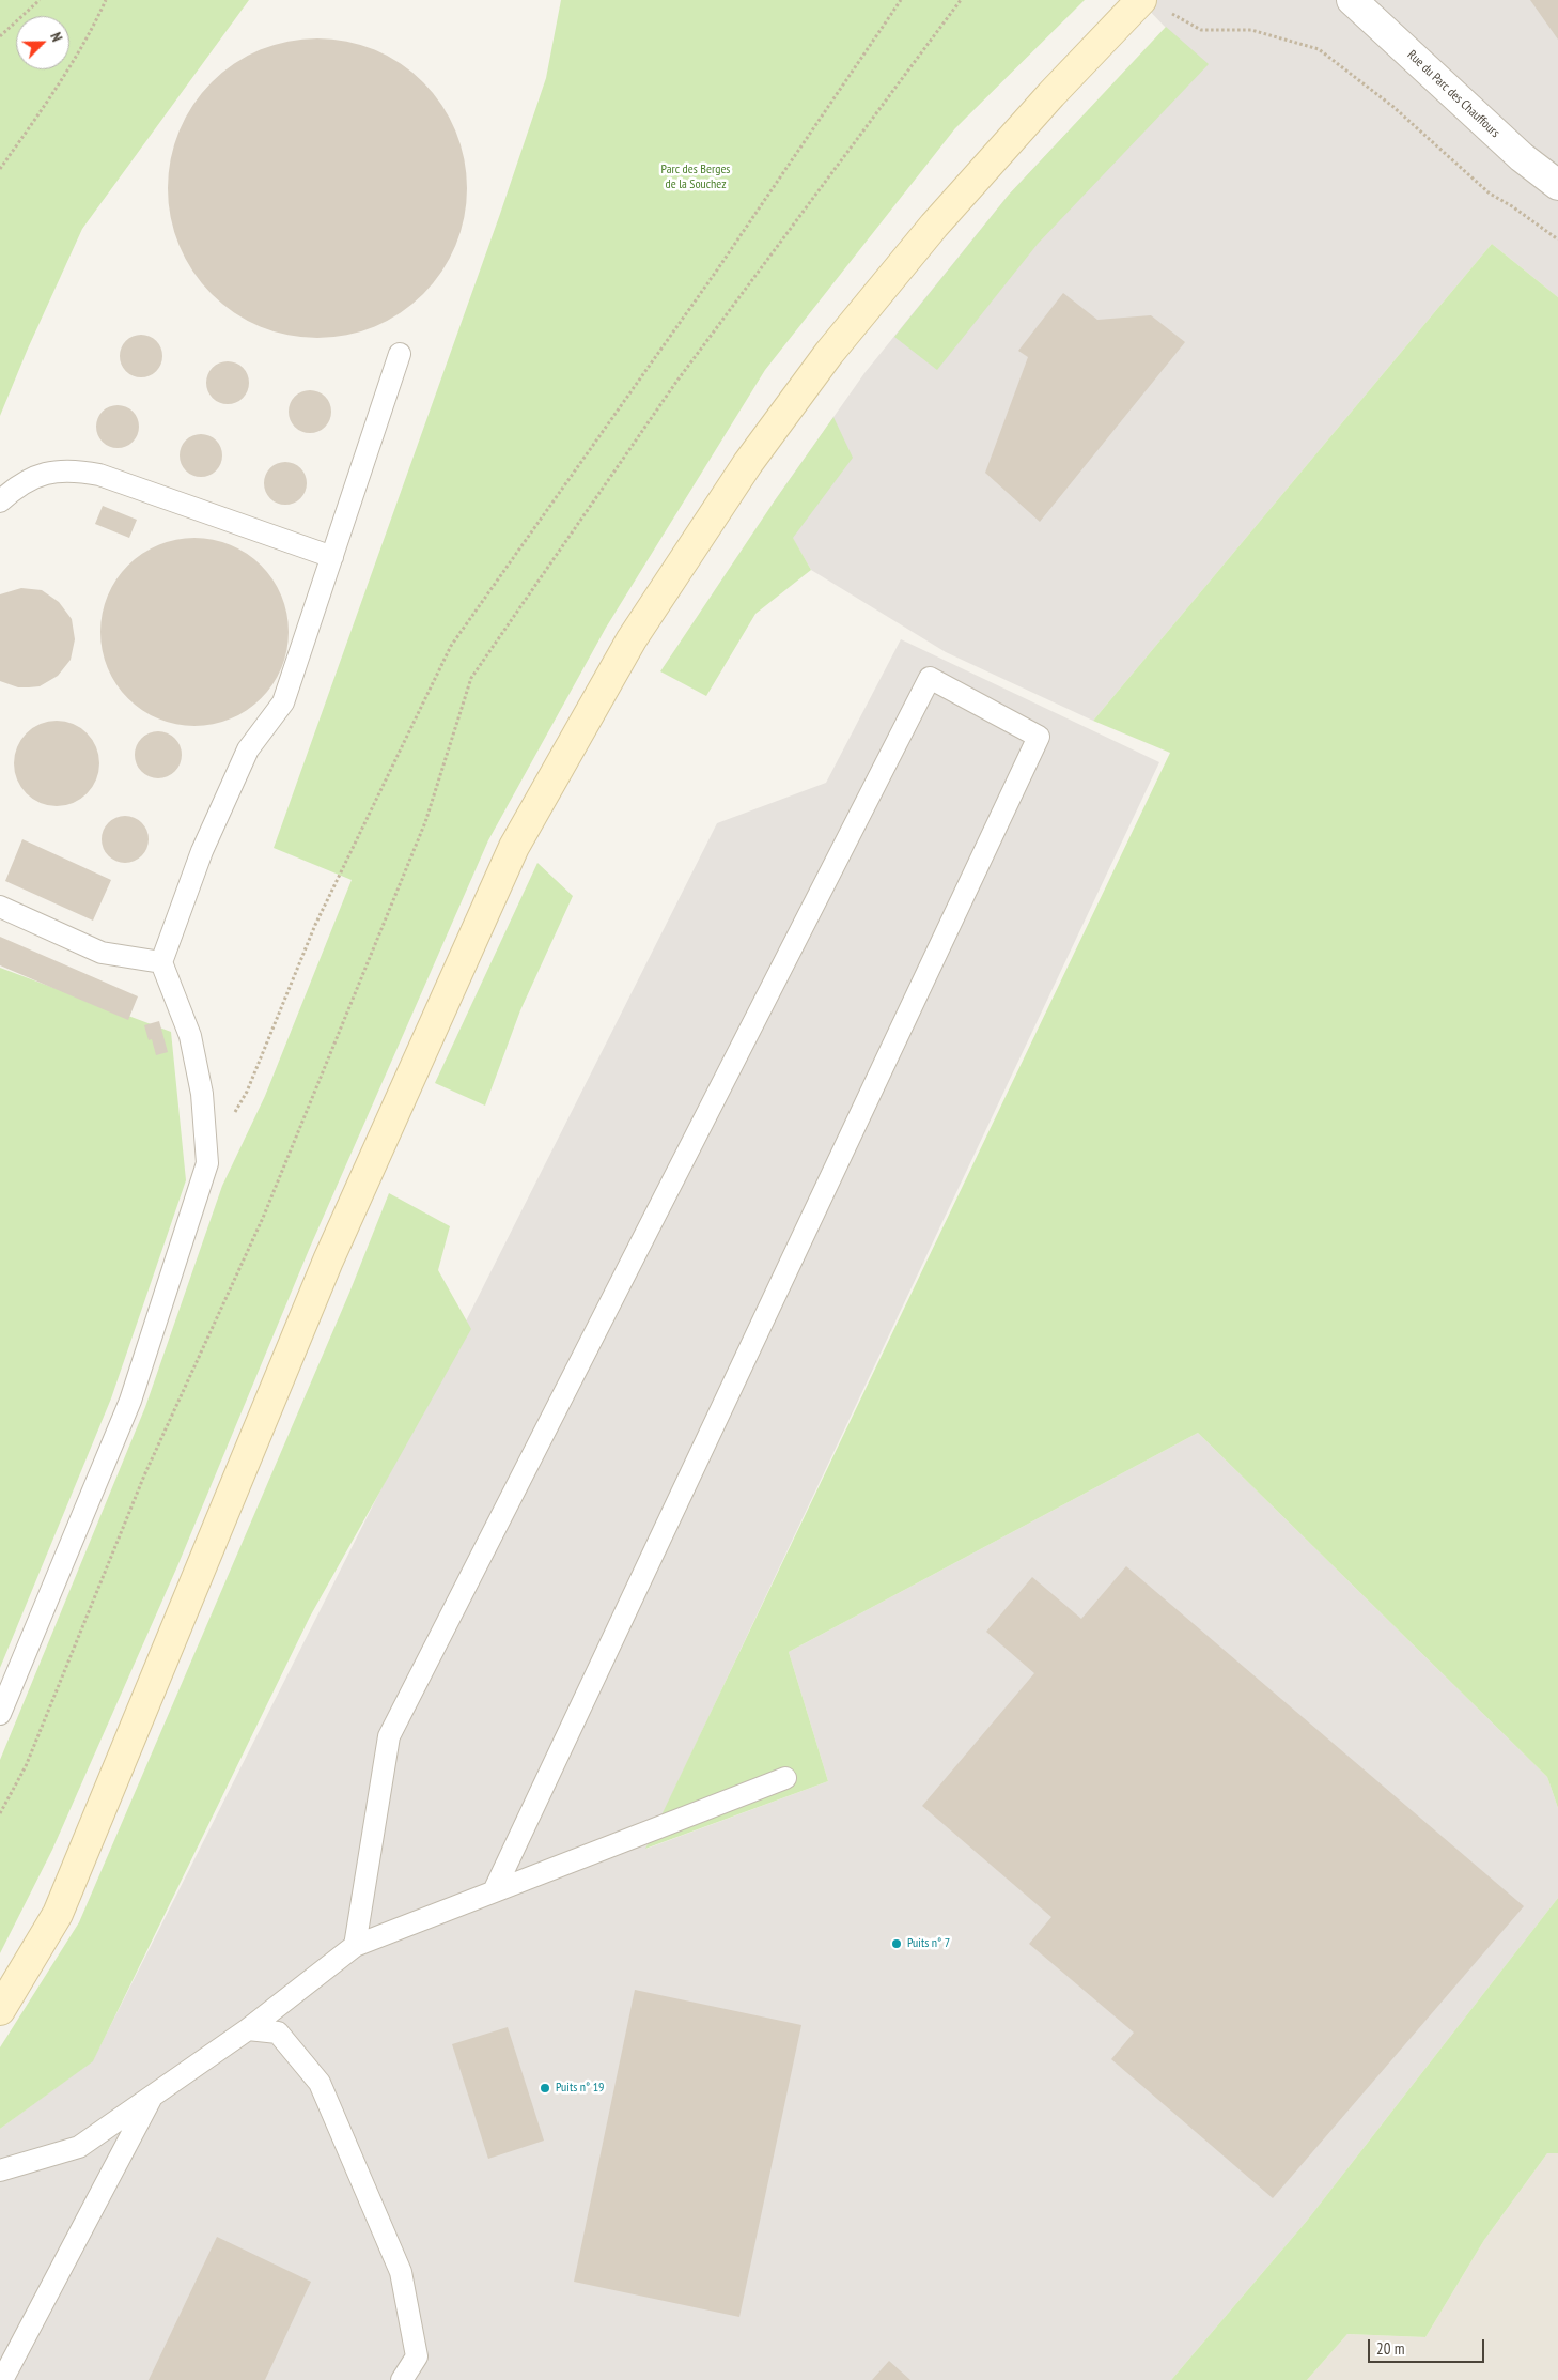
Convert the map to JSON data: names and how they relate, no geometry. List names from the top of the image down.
{
  "streets": {
    "street": ["Rue du Parc des Chauffours"]
  },
  "parks": ["Parc des Berges de la Souchez"],
  "places": ["Puits n° 7", "Puits n° 19"],
  "scale_bar": "20 m",
  "north": "top right"
}
